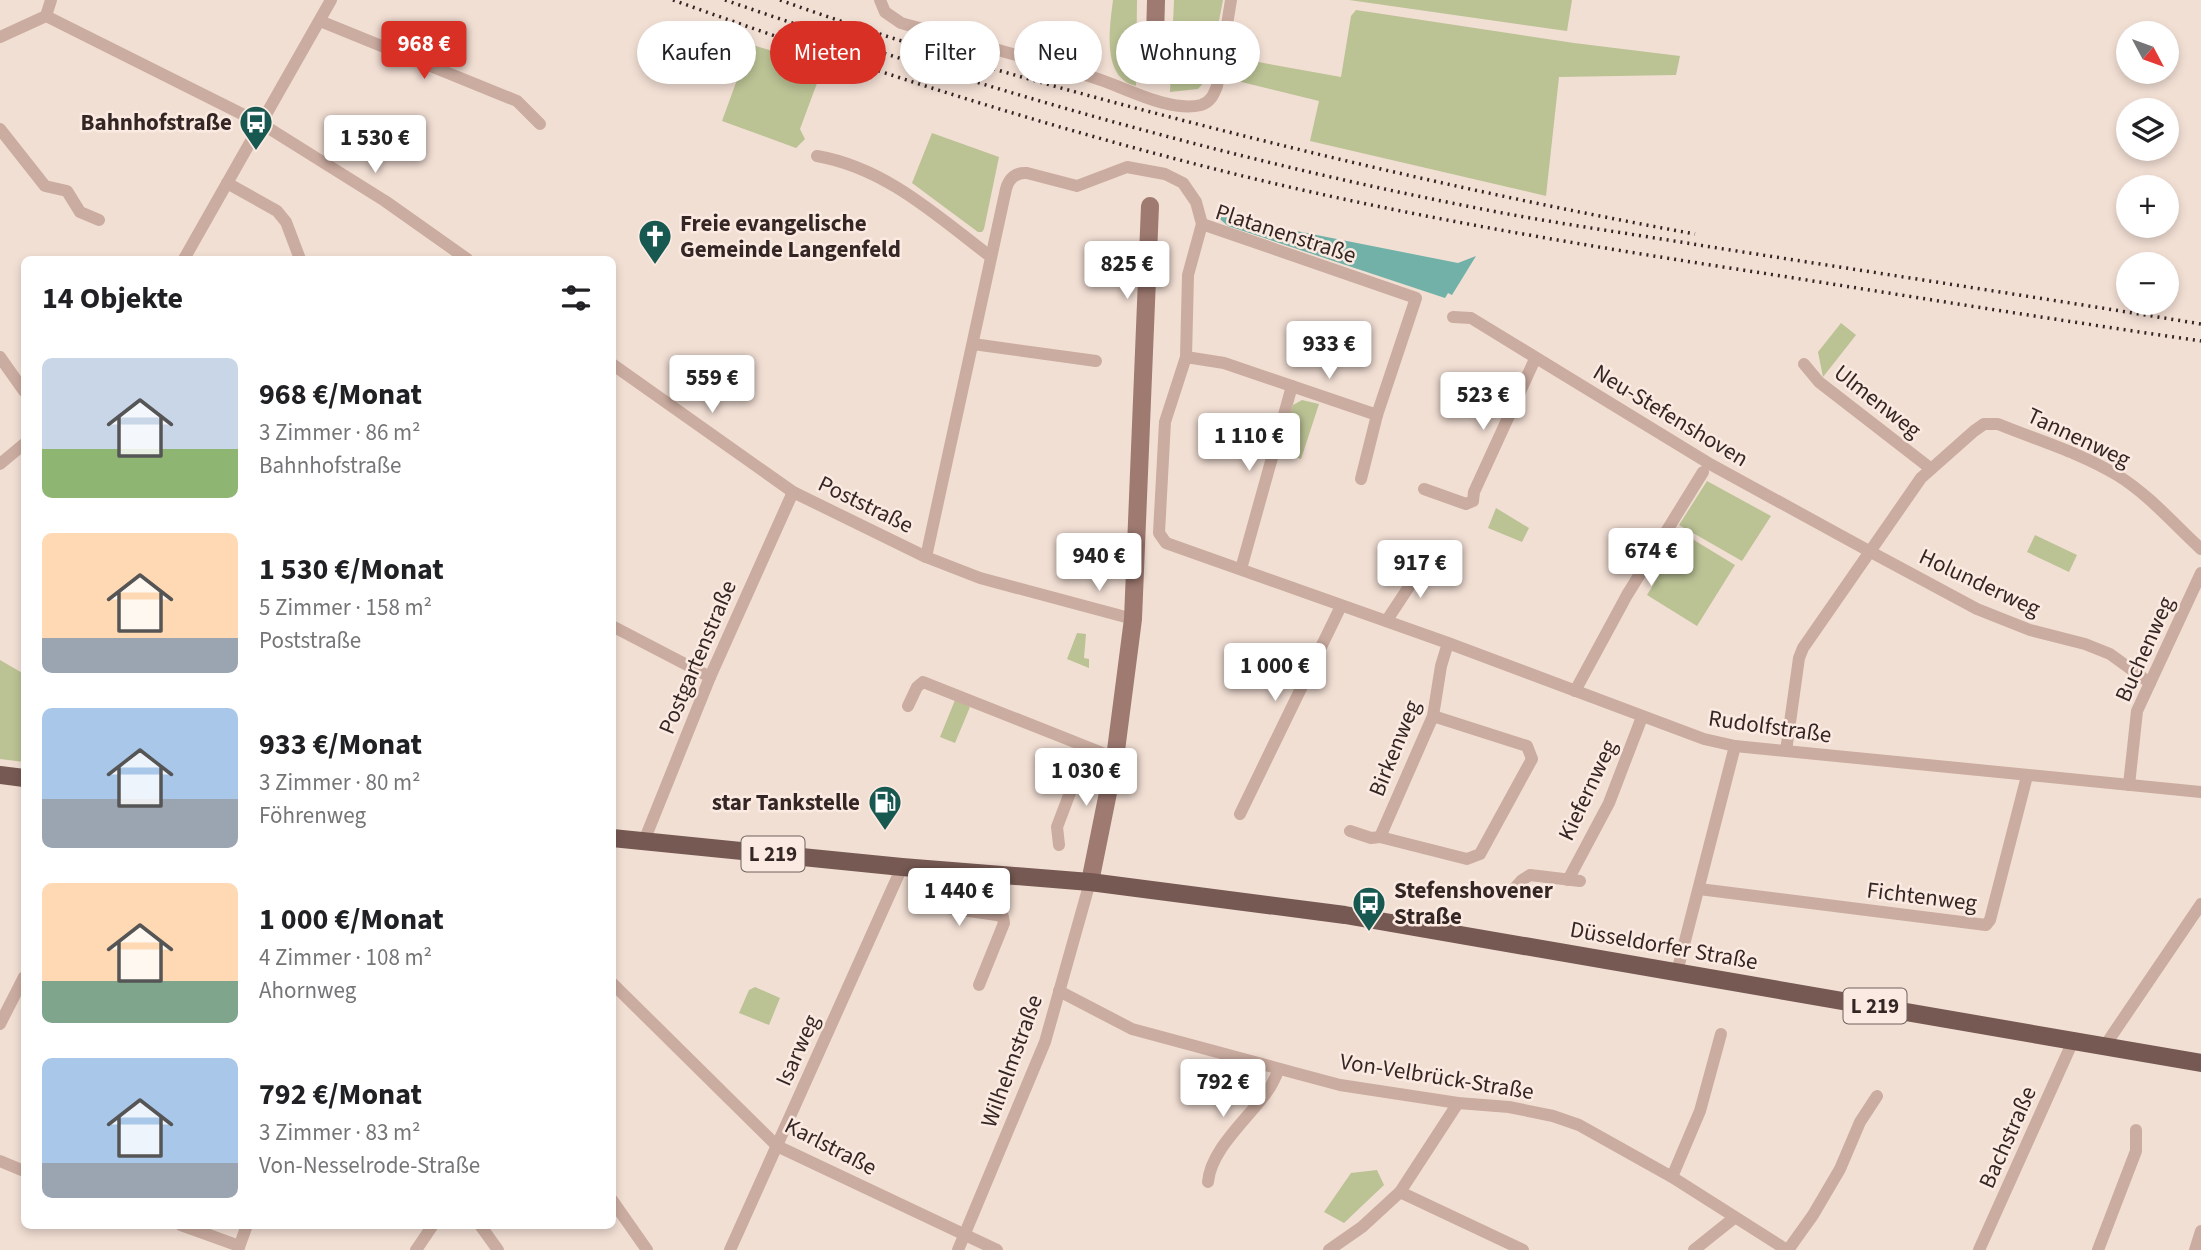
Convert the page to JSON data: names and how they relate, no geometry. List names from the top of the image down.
{
  "streets": {
    "main road": ["L 219", "Düsseldorfer Straße"],
    "street": [
      "Platanenstraße",
      "Ulmenweg",
      "Neu-Stefenshoven",
      "Tannenweg",
      "Poststraße",
      "Holunderweg",
      "Buchenweg",
      "Postgartenstraße",
      "Rudolfstraße",
      "Birkenweg",
      "Kiefernweg",
      "Fichtenweg",
      "Isarweg",
      "Wilhelmstraße",
      "Von-Velbrück-Straße",
      "Bachstraße",
      "Karlstraße"
    ]
  },
  "crossings": [
    ["Platanenstraße", "Rudolfstraße"],
    ["Ulmenweg", "Tannenweg"],
    ["Neu-Stefenshoven", "Holunderweg"],
    ["Poststraße", "Postgartenstraße"],
    ["Holunderweg", "Buchenweg"],
    ["Buchenweg", "Rudolfstraße"],
    ["Postgartenstraße", "Düsseldorfer Straße"],
    ["Rudolfstraße", "Birkenweg"],
    ["Rudolfstraße", "Kiefernweg"],
    ["Rudolfstraße", "Fichtenweg"],
    ["Düsseldorfer Straße", "Isarweg"],
    ["Düsseldorfer Straße", "Wilhelmstraße"],
    ["Düsseldorfer Straße", "Bachstraße"],
    ["Isarweg", "Karlstraße"],
    ["Wilhelmstraße", "Von-Velbrück-Straße"],
    ["Wilhelmstraße", "Karlstraße"]
  ],
  "places": {
    "bus stop": ["Bahnhofstraße", "Stefenshovener Straße"],
    "church": ["Freie evangelische Gemeinde Langenfeld"],
    "fuel station": ["star Tankstelle"]
  },
  "north": "bottom right",
  "page": {
    "map_buttons": ["+", "−"],
    "price": [
      "968 €",
      "1 530 €",
      "825 €",
      "933 €",
      "559 €",
      "523 €",
      "1 110 €",
      "674 €",
      "940 €",
      "917 €",
      "1 000 €",
      "1 030 €",
      "1 440 €",
      "792 €"
    ],
    "chip": [
      "Kaufen",
      "Mieten",
      "Filter",
      "Neu",
      "Wohnung"
    ],
    "heading": "14 Objekte",
    "list": [
      {
        "name": "968 €/Monat",
        "note": "3 Zimmer · 86 m² · Bahnhofstraße"
      },
      {
        "name": "1 530 €/Monat",
        "note": "5 Zimmer · 158 m² · Poststraße"
      },
      {
        "name": "933 €/Monat",
        "note": "3 Zimmer · 80 m² · Föhrenweg"
      },
      {
        "name": "1 000 €/Monat",
        "note": "4 Zimmer · 108 m² · Ahornweg"
      },
      {
        "name": "792 €/Monat",
        "note": "3 Zimmer · 83 m² · Von-Nesselrode-Straße"
      }
    ]
  }
}
